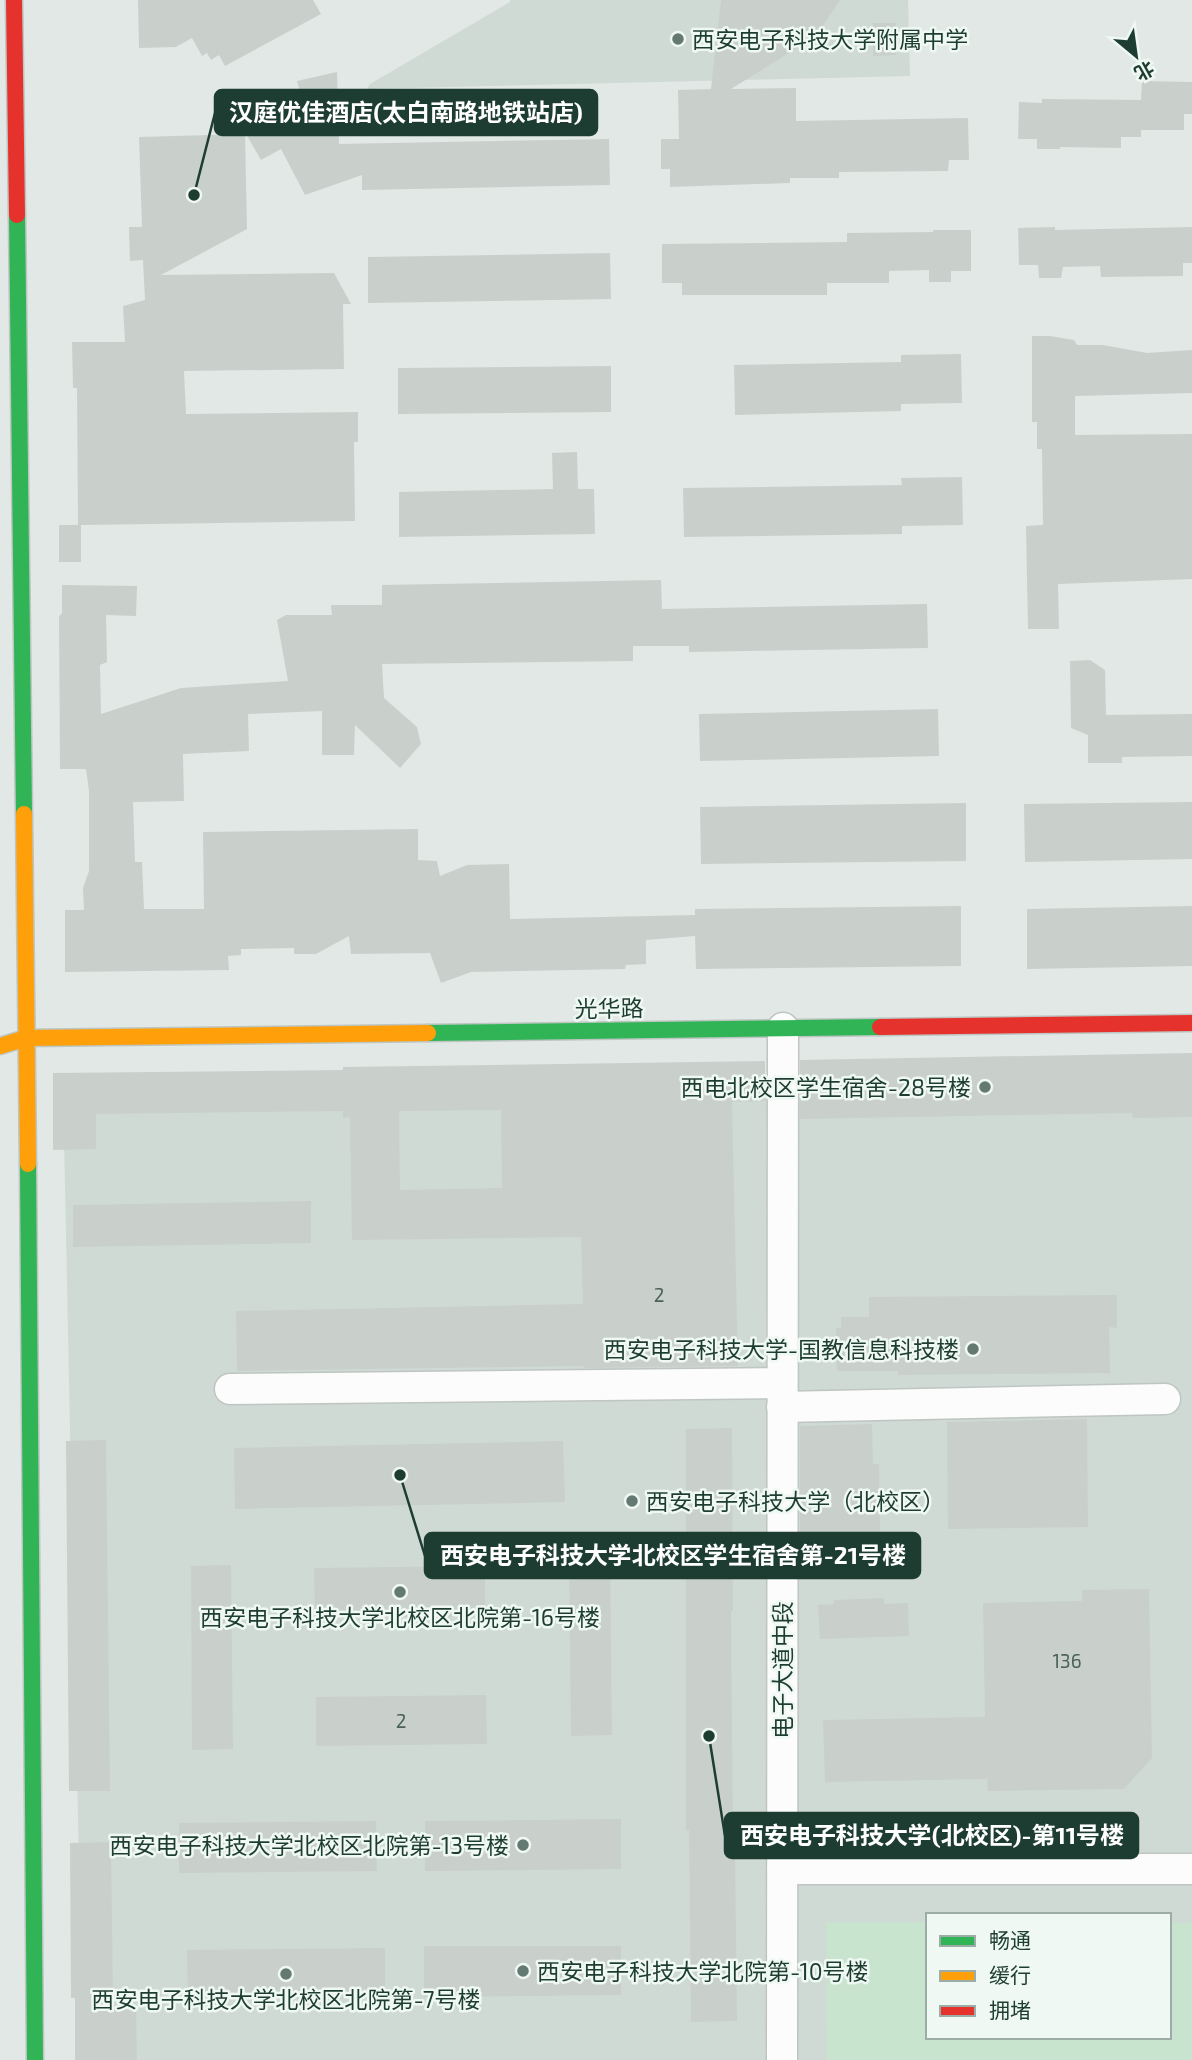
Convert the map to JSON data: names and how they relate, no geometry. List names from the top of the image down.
{
  "streets": {
    "main road": ["光华路"],
    "street": ["电子大道中段"]
  },
  "crossings": [
    ["光华路", "电子大道中段"]
  ],
  "places": [
    "西安电子科技大学附属中学",
    "汉庭优佳酒店(太白南路地铁站店)",
    "西电北校区学生宿舍-28号楼",
    "西安电子科技大学-国教信息科技楼",
    "西安电子科技大学北校区学生宿舍第-21号楼",
    "西安电子科技大学（北校区）",
    "西安电子科技大学北校区北院第-16号楼",
    "西安电子科技大学(北校区)-第11号楼",
    "西安电子科技大学北校区北院第-13号楼",
    "西安电子科技大学北院第-10号楼",
    "西安电子科技大学北校区北院第-7号楼"
  ],
  "house_numbers": ["2", "136", "2"],
  "legend": ["畅通", "缓行", "拥堵"],
  "north": "bottom right"
}
